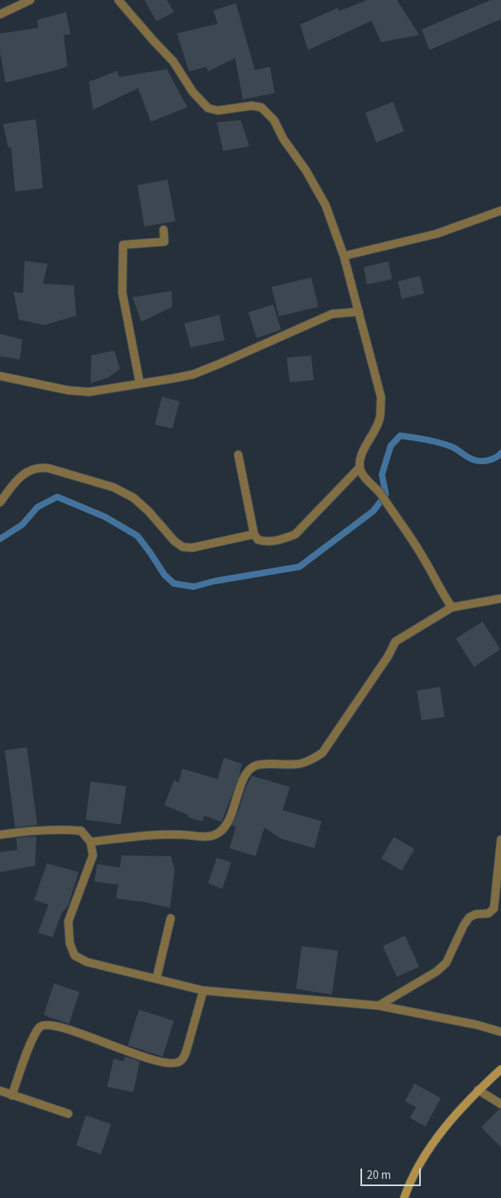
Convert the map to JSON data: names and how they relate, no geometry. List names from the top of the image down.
{
  "scale_bar": "20 m"
}
